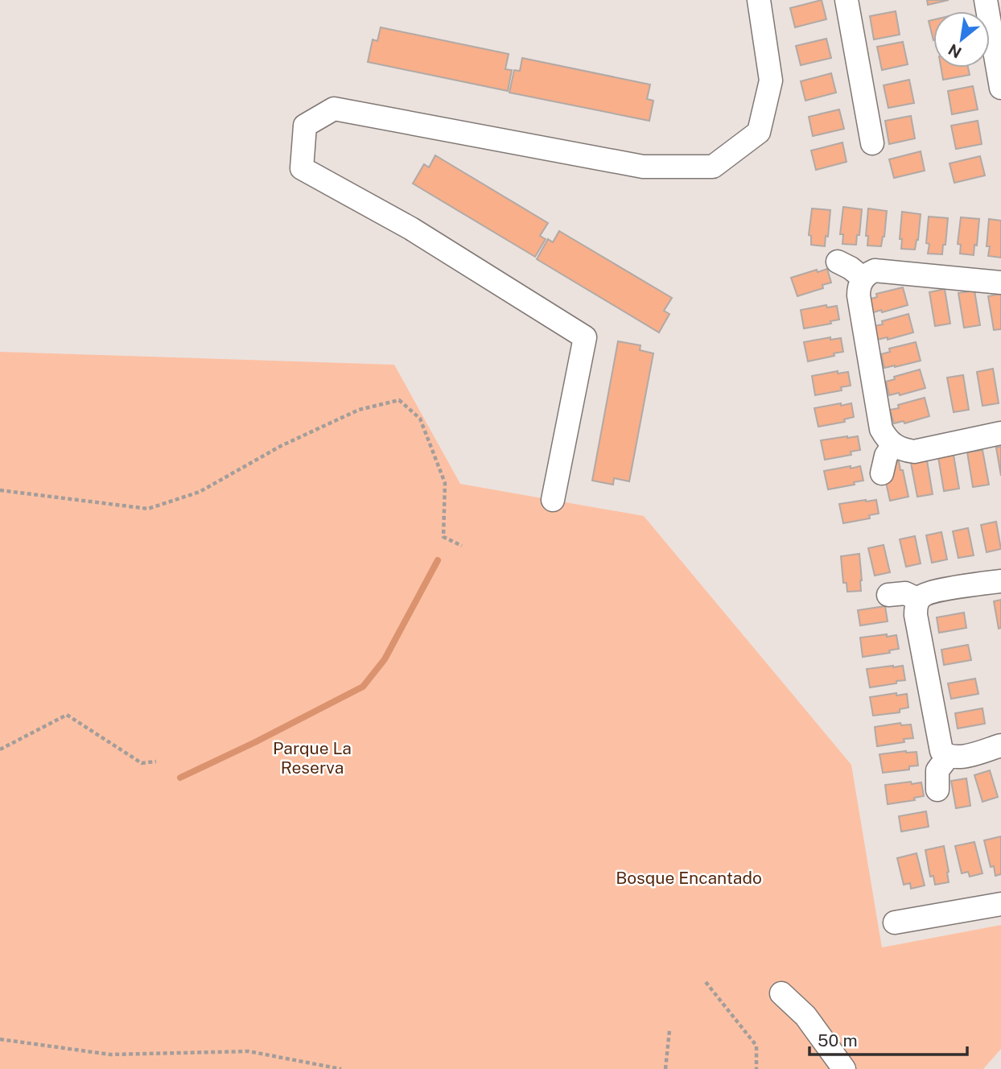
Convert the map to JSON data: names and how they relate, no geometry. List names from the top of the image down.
{
  "parks": ["Parque La Reserva", "Bosque Encantado"],
  "scale_bar": "50 m",
  "north": "bottom left"
}
